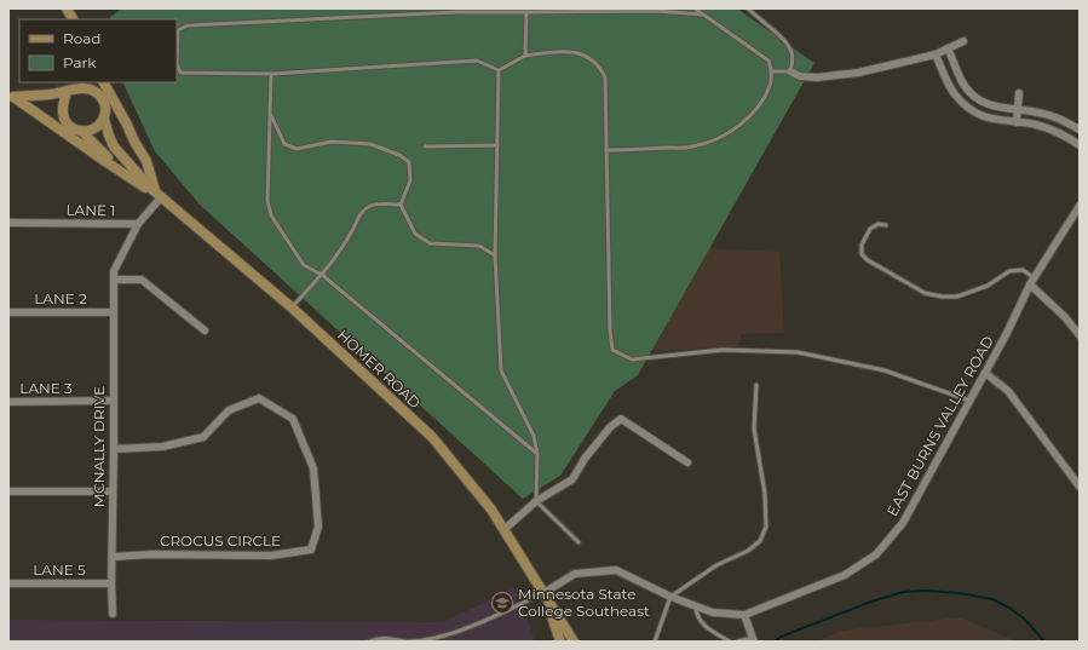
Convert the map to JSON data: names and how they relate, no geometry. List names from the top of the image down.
{
  "streets": {
    "street": [
      "LANE 1",
      "LANE 2",
      "HOMER ROAD",
      "LANE 3",
      "EAST BURNS VALLEY ROAD",
      "MCNALLY DRIVE",
      "CROCUS CIRCLE",
      "LANE 5"
    ]
  },
  "crossings": [
    ["LANE 1", "MCNALLY DRIVE"],
    ["LANE 2", "MCNALLY DRIVE"],
    ["LANE 3", "MCNALLY DRIVE"],
    ["MCNALLY DRIVE", "CROCUS CIRCLE"],
    ["MCNALLY DRIVE", "LANE 5"]
  ],
  "places": {
    "school or university": ["Minnesota State College Southeast"]
  },
  "legend": ["Road", "Park"]
}
